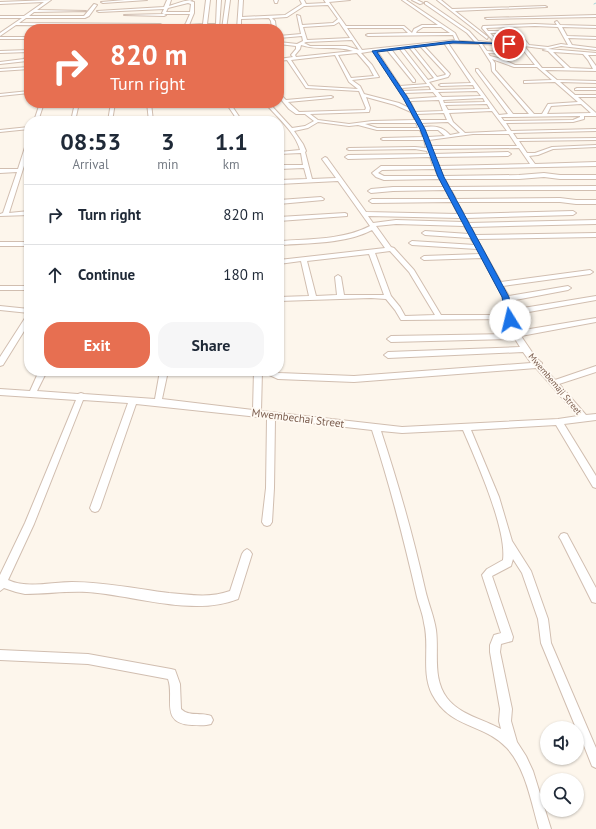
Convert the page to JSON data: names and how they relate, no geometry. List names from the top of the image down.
{
  "streets": {
    "street": ["Mwembemaji Street", "Mwembechai Street"]
  },
  "crossings": [
    ["Mwembemaji Street", "Mwembechai Street"]
  ],
  "page": {
    "turn": ["820 m", "Turn right"],
    "eta": [
      "08:53",
      "Arrival",
      "3",
      "min",
      "1.1",
      "km"
    ],
    "list": [
      {
        "name": "Turn right",
        "value": "820 m"
      },
      {
        "name": "Continue",
        "value": "180 m"
      }
    ],
    "buttons": ["Exit", "Share"]
  }
}
